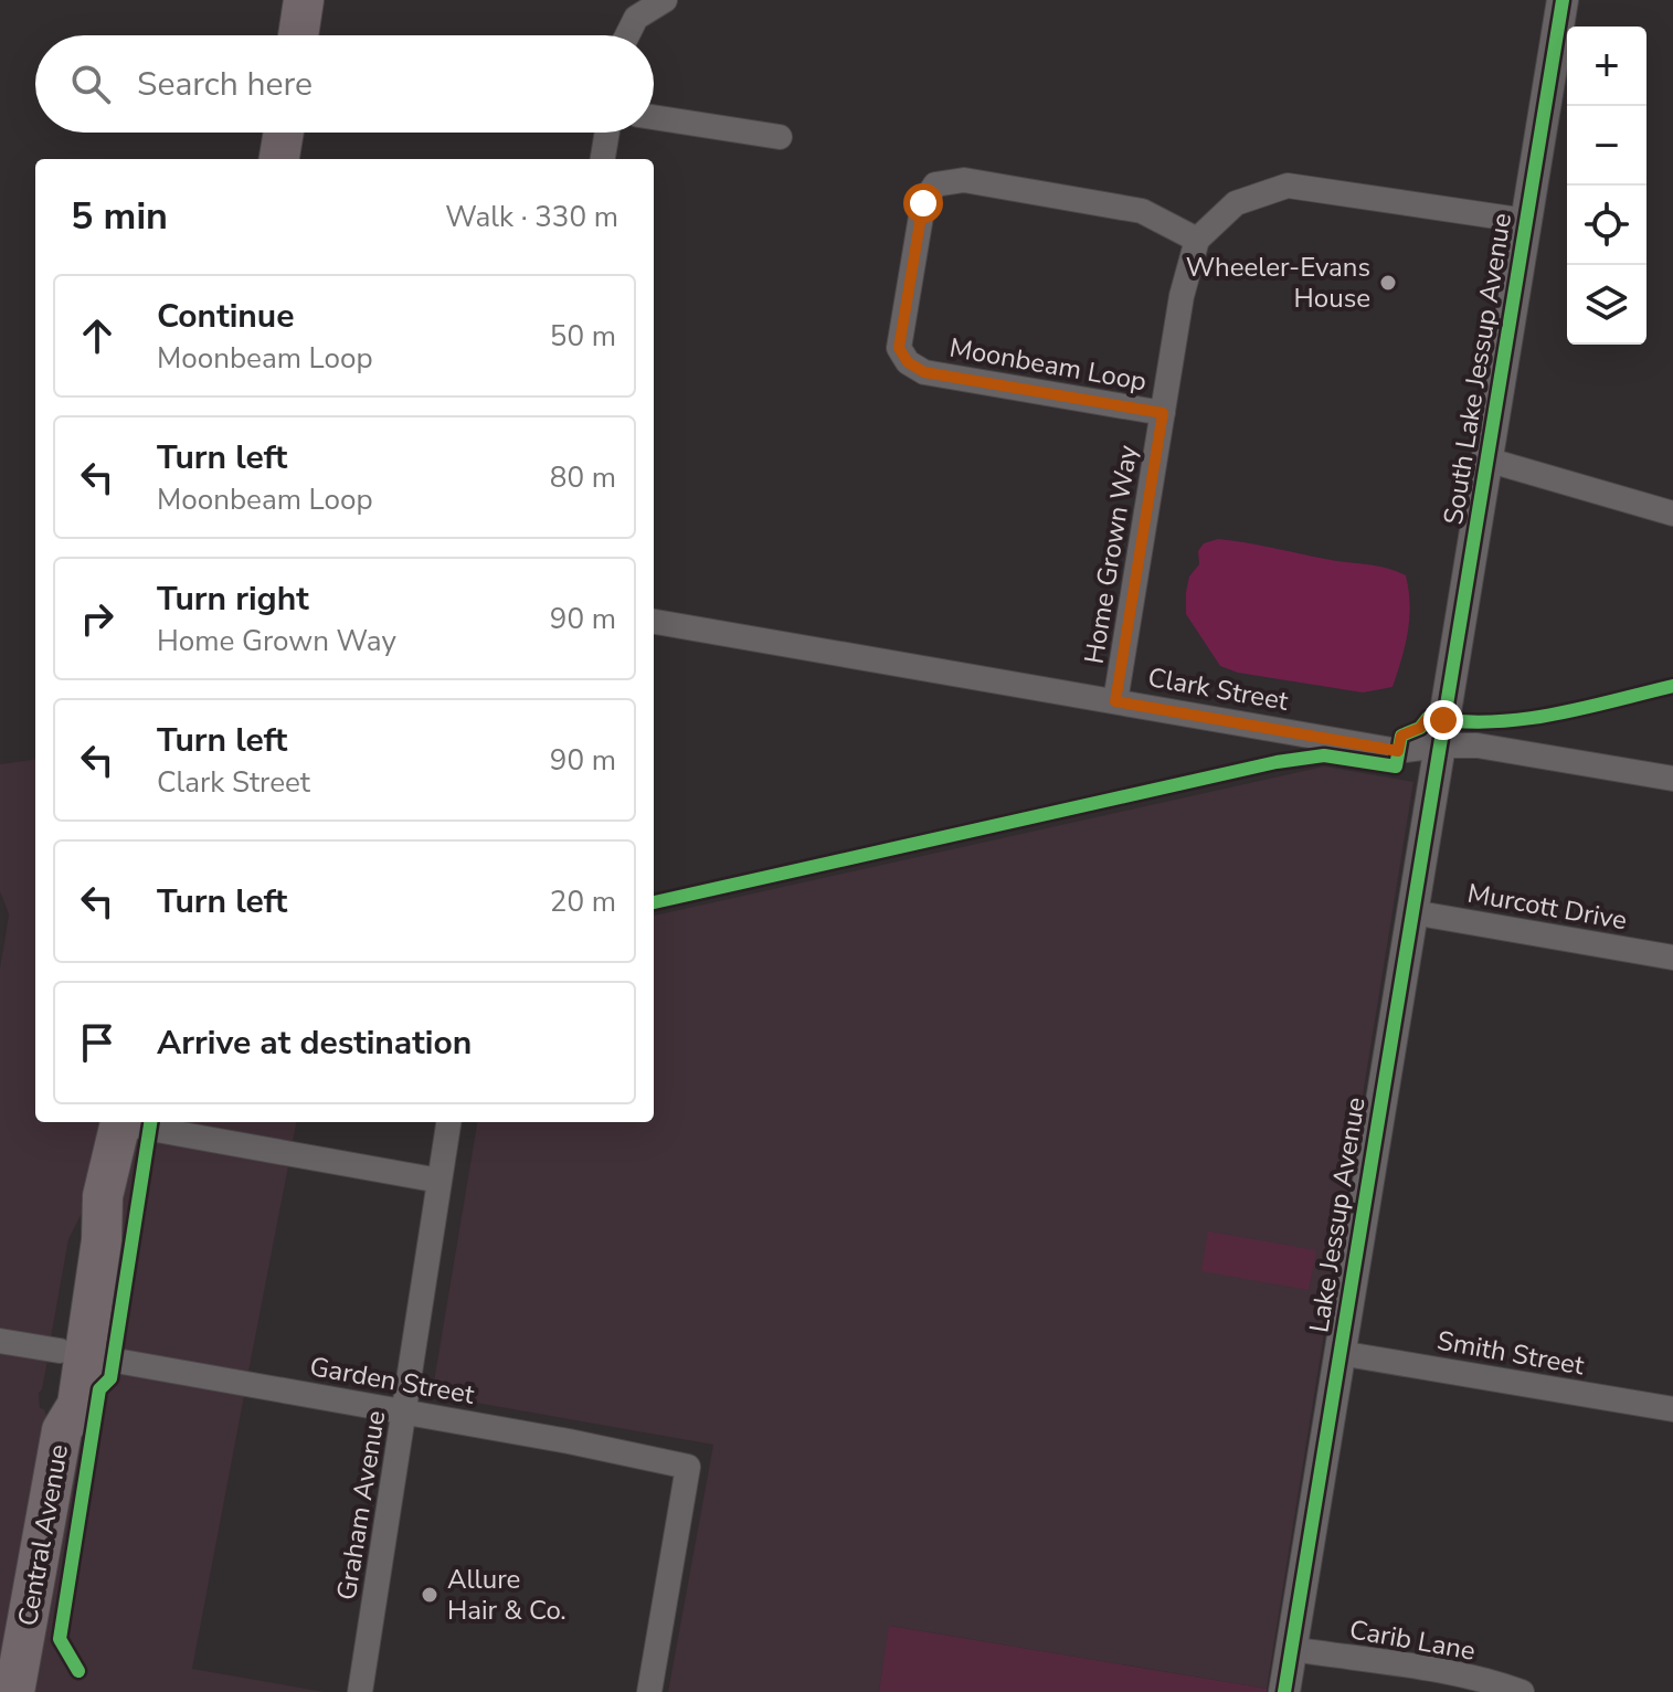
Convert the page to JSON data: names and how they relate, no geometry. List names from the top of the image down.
{
  "streets": {
    "main road": ["Central Avenue"],
    "street": [
      "Moonbeam Loop",
      "South Lake Jessup Avenue",
      "Home Grown Way",
      "Clark Street",
      "Murcott Drive",
      "Lake Jessup Avenue",
      "Smith Street",
      "Garden Street",
      "Graham Avenue",
      "Carib Lane"
    ]
  },
  "crossings": [
    ["Moonbeam Loop", "Home Grown Way"],
    ["South Lake Jessup Avenue", "Clark Street"],
    ["South Lake Jessup Avenue", "Lake Jessup Avenue"],
    ["Home Grown Way", "Clark Street"],
    ["Clark Street", "Lake Jessup Avenue"],
    ["Murcott Drive", "Lake Jessup Avenue"],
    ["Lake Jessup Avenue", "Smith Street"],
    ["Lake Jessup Avenue", "Carib Lane"],
    ["Garden Street", "Graham Avenue"],
    ["Garden Street", "Central Avenue"]
  ],
  "places": ["Wheeler-Evans House", "Allure Hair & Co."],
  "page": {
    "map_buttons": ["+", "−"],
    "search": "Search here",
    "heading": ["5 min", "Walk · 330 m"],
    "list": [
      ["Continue", "Moonbeam Loop", "50 m"],
      ["Turn left", "Moonbeam Loop", "80 m"],
      ["Turn right", "Home Grown Way", "90 m"],
      ["Turn left", "Clark Street", "90 m"],
      ["Turn left", "20 m"],
      "Arrive at destination"
    ]
  }
}
